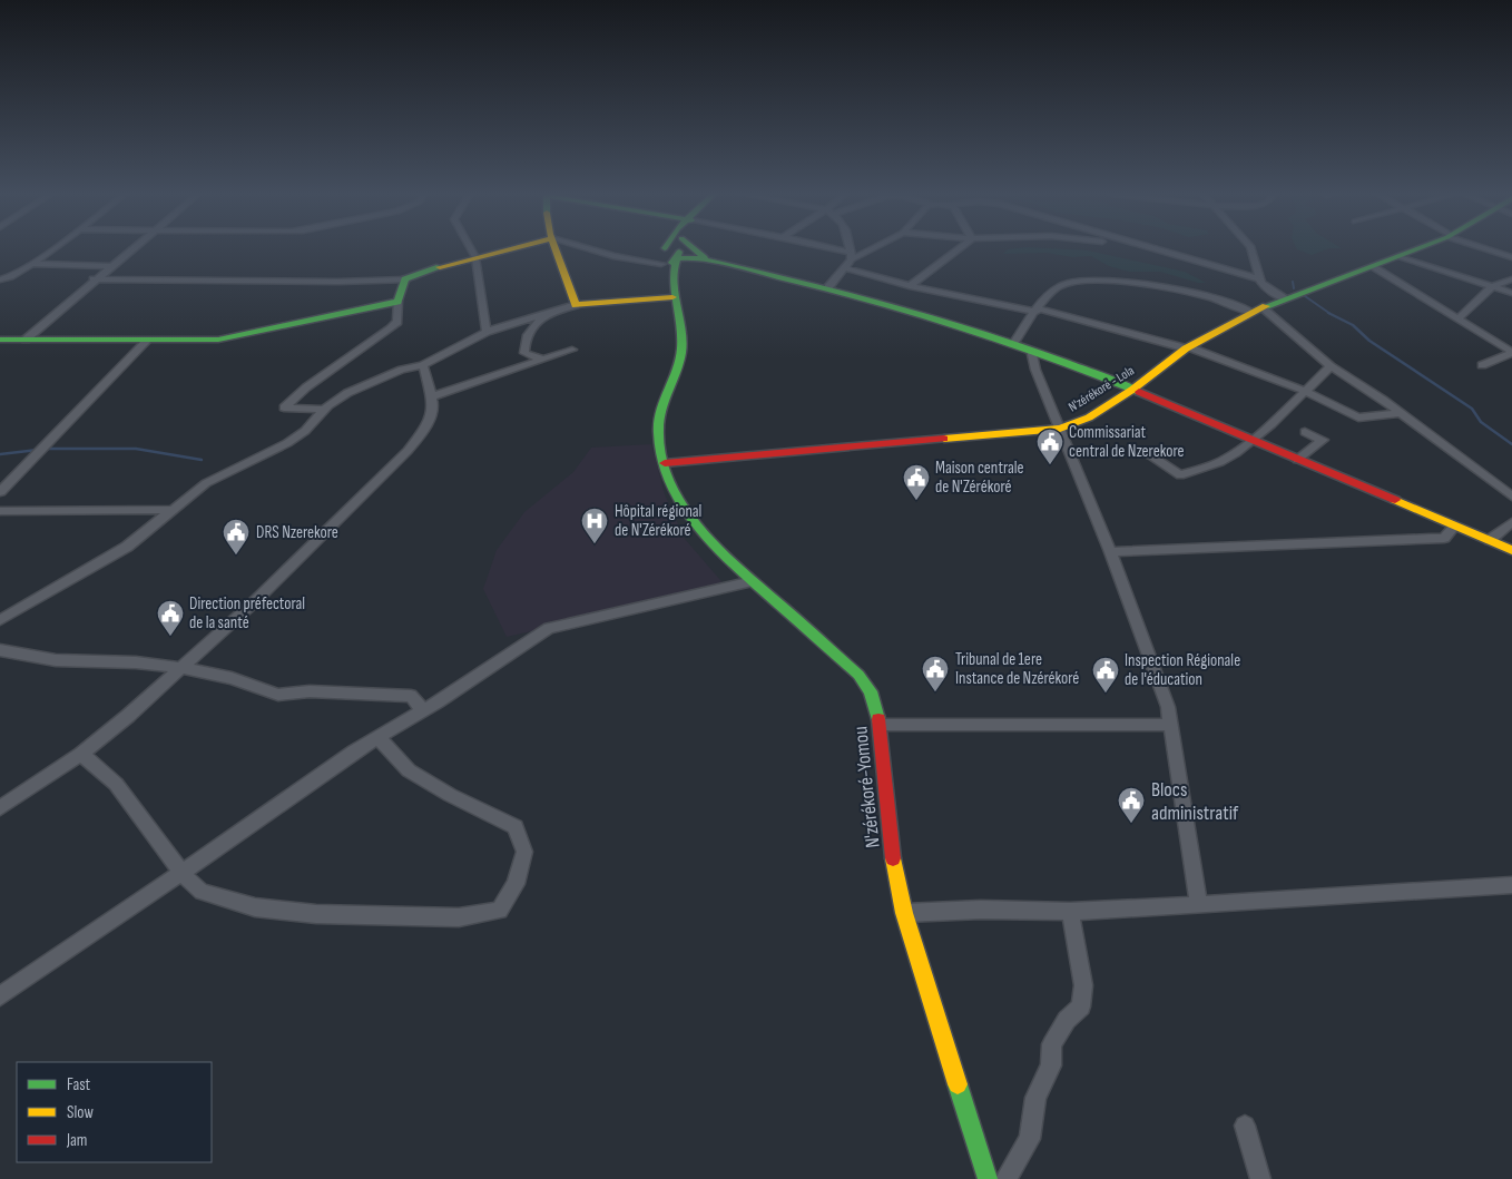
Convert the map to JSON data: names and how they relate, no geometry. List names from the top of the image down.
{
  "streets": {
    "main road": ["N'zérékoré - Lola", "N'zérékoré-Yomou"]
  },
  "crossings": [
    ["N'zérékoré - Lola", "N'zérékoré-Yomou"]
  ],
  "places": {
    "public building": [
      "Commissariat central de Nzerekore",
      "Maison centrale de N'Zérékoré",
      "DRS Nzerekore",
      "Direction préfectoral de la santé",
      "Tribunal de 1ere Instance de Nzérékoré",
      "Inspection Régionale de l'éducation",
      "Blocs administratif"
    ],
    "hospital": ["Hôpital régional de N'Zérékoré"]
  },
  "legend": ["Fast", "Slow", "Jam"]
}
